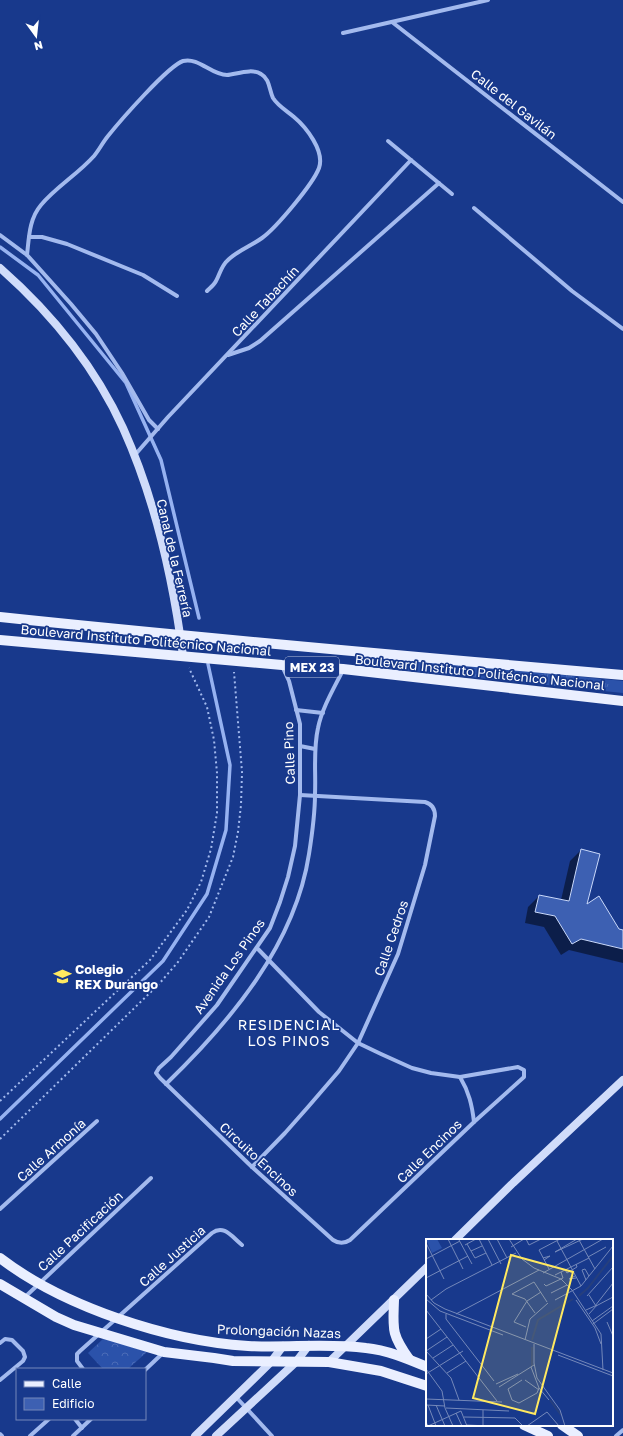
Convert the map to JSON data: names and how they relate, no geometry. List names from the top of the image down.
{
  "streets": {
    "main road": ["Boulevard Instituto Politécnico Nacional", "MEX 23", "Prolongación Nazas"],
    "street": [
      "Calle del Gavilán",
      "Calle Tabachín",
      "Canal de la Ferrería",
      "Calle Pino",
      "Calle Cedros",
      "Avenida Los Pinos",
      "Calle Armonía",
      "Calle Encinos",
      "Circuito Encinos",
      "Calle Pacificación",
      "Calle Justicia"
    ]
  },
  "crossings": [
    ["Calle Tabachín", "Canal de la Ferrería"],
    ["Canal de la Ferrería", "Boulevard Instituto Politécnico Nacional"],
    ["Boulevard Instituto Politécnico Nacional", "Calle Pino"],
    ["Calle Pino", "Calle Cedros"],
    ["Calle Pino", "Avenida Los Pinos"],
    ["Calle Cedros", "Avenida Los Pinos"],
    ["Calle Cedros", "Circuito Encinos"],
    ["Avenida Los Pinos", "Circuito Encinos"],
    ["Calle Encinos", "Circuito Encinos"],
    ["Calle Pacificación", "Prolongación Nazas"],
    ["Calle Justicia", "Prolongación Nazas"]
  ],
  "districts": ["RESIDENCIAL LOS PINOS"],
  "places": {
    "school or university": ["Colegio REX Durango"]
  },
  "legend": ["Calle", "Edificio"],
  "north": "bottom"
}
